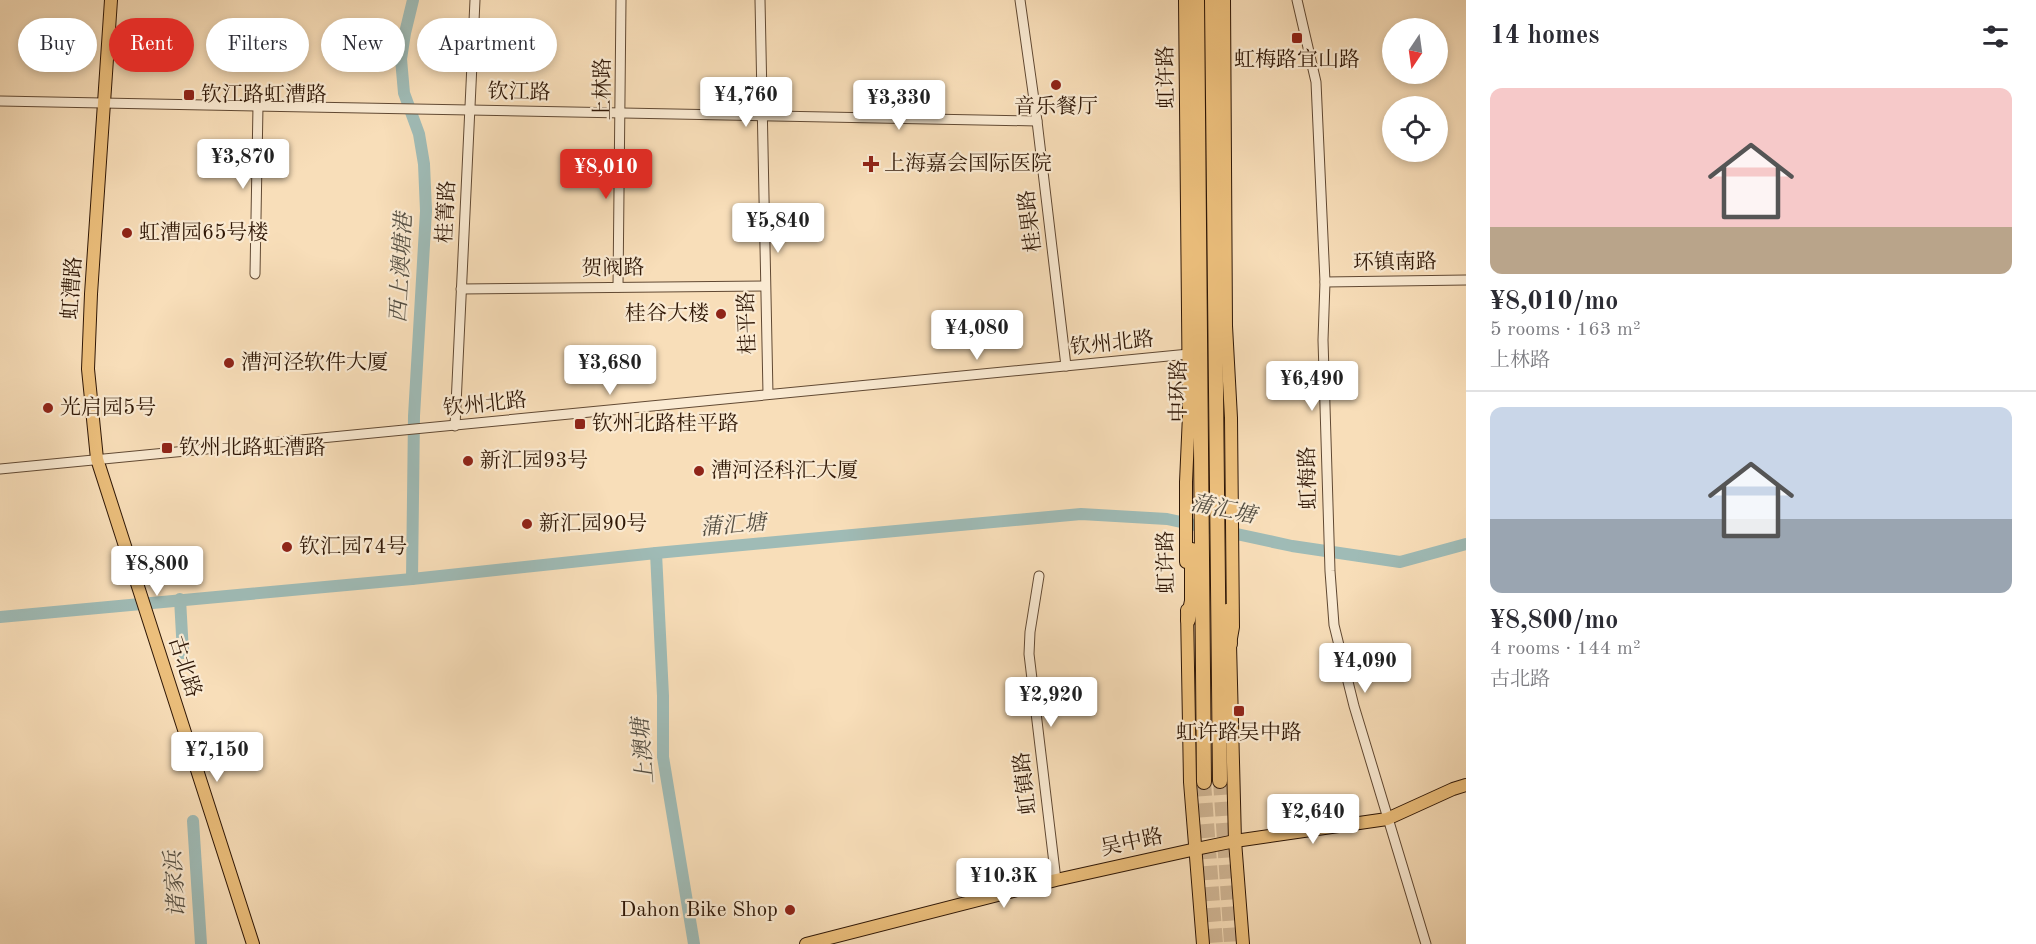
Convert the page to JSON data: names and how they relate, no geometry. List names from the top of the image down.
{
  "streets": {
    "highway": ["中环路"],
    "main road": [
      "虹许路",
      "虹漕路",
      "古北路",
      "吴中路"
    ],
    "street": [
      "上林路",
      "钦江路",
      "桂箐路",
      "桂果路",
      "环镇南路",
      "贺阀路",
      "桂平路",
      "钦州北路",
      "虹梅路",
      "虹镇路"
    ]
  },
  "crossings": [
    ["虹许路", "钦州北路"],
    ["虹许路", "中环路"],
    ["虹许路", "吴中路"],
    ["上林路", "钦江路"],
    ["上林路", "贺阀路"],
    ["钦江路", "桂箐路"],
    ["钦江路", "桂果路"],
    ["钦江路", "虹漕路"],
    ["钦江路", "桂平路"],
    ["桂箐路", "贺阀路"],
    ["桂箐路", "钦州北路"],
    ["桂果路", "钦州北路"],
    ["环镇南路", "虹梅路"],
    ["贺阀路", "桂平路"],
    ["虹漕路", "钦州北路"],
    ["虹漕路", "古北路"],
    ["桂平路", "钦州北路"],
    ["虹梅路", "吴中路"],
    ["虹镇路", "吴中路"]
  ],
  "water": [
    "西上澳塘港",
    "蒲汇塘",
    "上澳塘",
    "诸家浜"
  ],
  "places": {
    "transit": [
      "虹梅路宜山路",
      "钦江路虹漕路",
      "钦州北路桂平路",
      "钦州北路虹漕路",
      "虹许路吴中路"
    ],
    "other": [
      "音乐餐厅",
      "虹漕园65号楼",
      "桂谷大楼",
      "漕河泾软件大厦",
      "光启园5号",
      "新汇园93号",
      "漕河泾科汇大厦",
      "新汇园90号",
      "钦汇园74号",
      "Dahon Bike Shop"
    ],
    "health": ["上海嘉会国际医院"]
  },
  "north": "bottom",
  "page": {
    "heading": "14 homes",
    "chip": [
      "Buy",
      "Rent",
      "Filters",
      "New",
      "Apartment"
    ],
    "list": [
      {
        "name": "¥8,010/mo",
        "note": "5 rooms · 163 m² · 上林路"
      },
      {
        "name": "¥8,800/mo",
        "note": "4 rooms · 144 m² · 古北路"
      }
    ],
    "price": [
      "¥4,760",
      "¥3,330",
      "¥3,870",
      "¥8,010",
      "¥5,840",
      "¥4,080",
      "¥3,680",
      "¥6,490",
      "¥8,800",
      "¥4,090",
      "¥2,920",
      "¥7,150",
      "¥2,640",
      "¥10.3K"
    ]
  }
}
